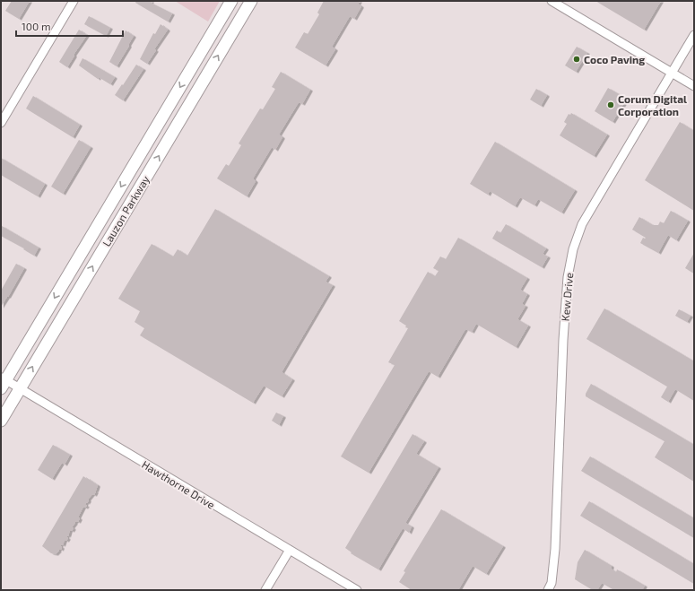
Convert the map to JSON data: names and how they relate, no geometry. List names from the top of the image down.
{
  "streets": {
    "main road": ["Lauzon Parkway"],
    "street": ["Kew Drive", "Hawthorne Drive"]
  },
  "crossings": [
    ["Lauzon Parkway", "Hawthorne Drive"]
  ],
  "places": ["Coco Paving", "Corum Digital Corporation"],
  "scale_bar": "100 m"
}
